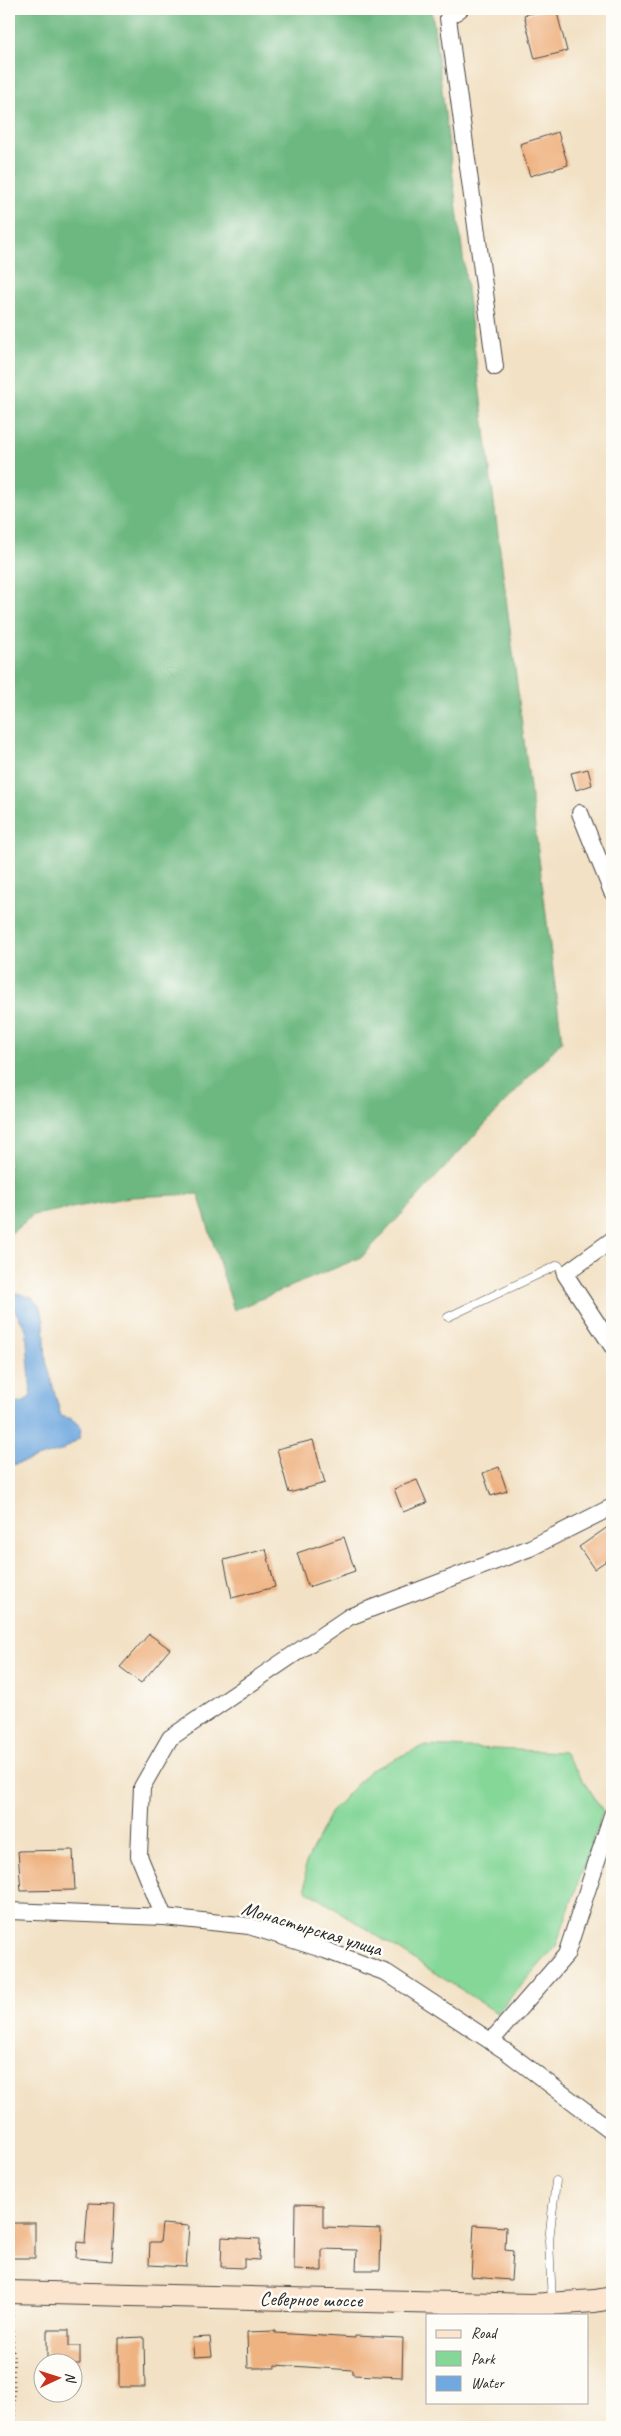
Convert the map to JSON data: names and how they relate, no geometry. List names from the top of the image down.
{
  "streets": {
    "main road": ["Северное шоссе"],
    "street": ["Монастырская улица"]
  },
  "legend": ["Road", "Park", "Water"],
  "north": "right"
}
